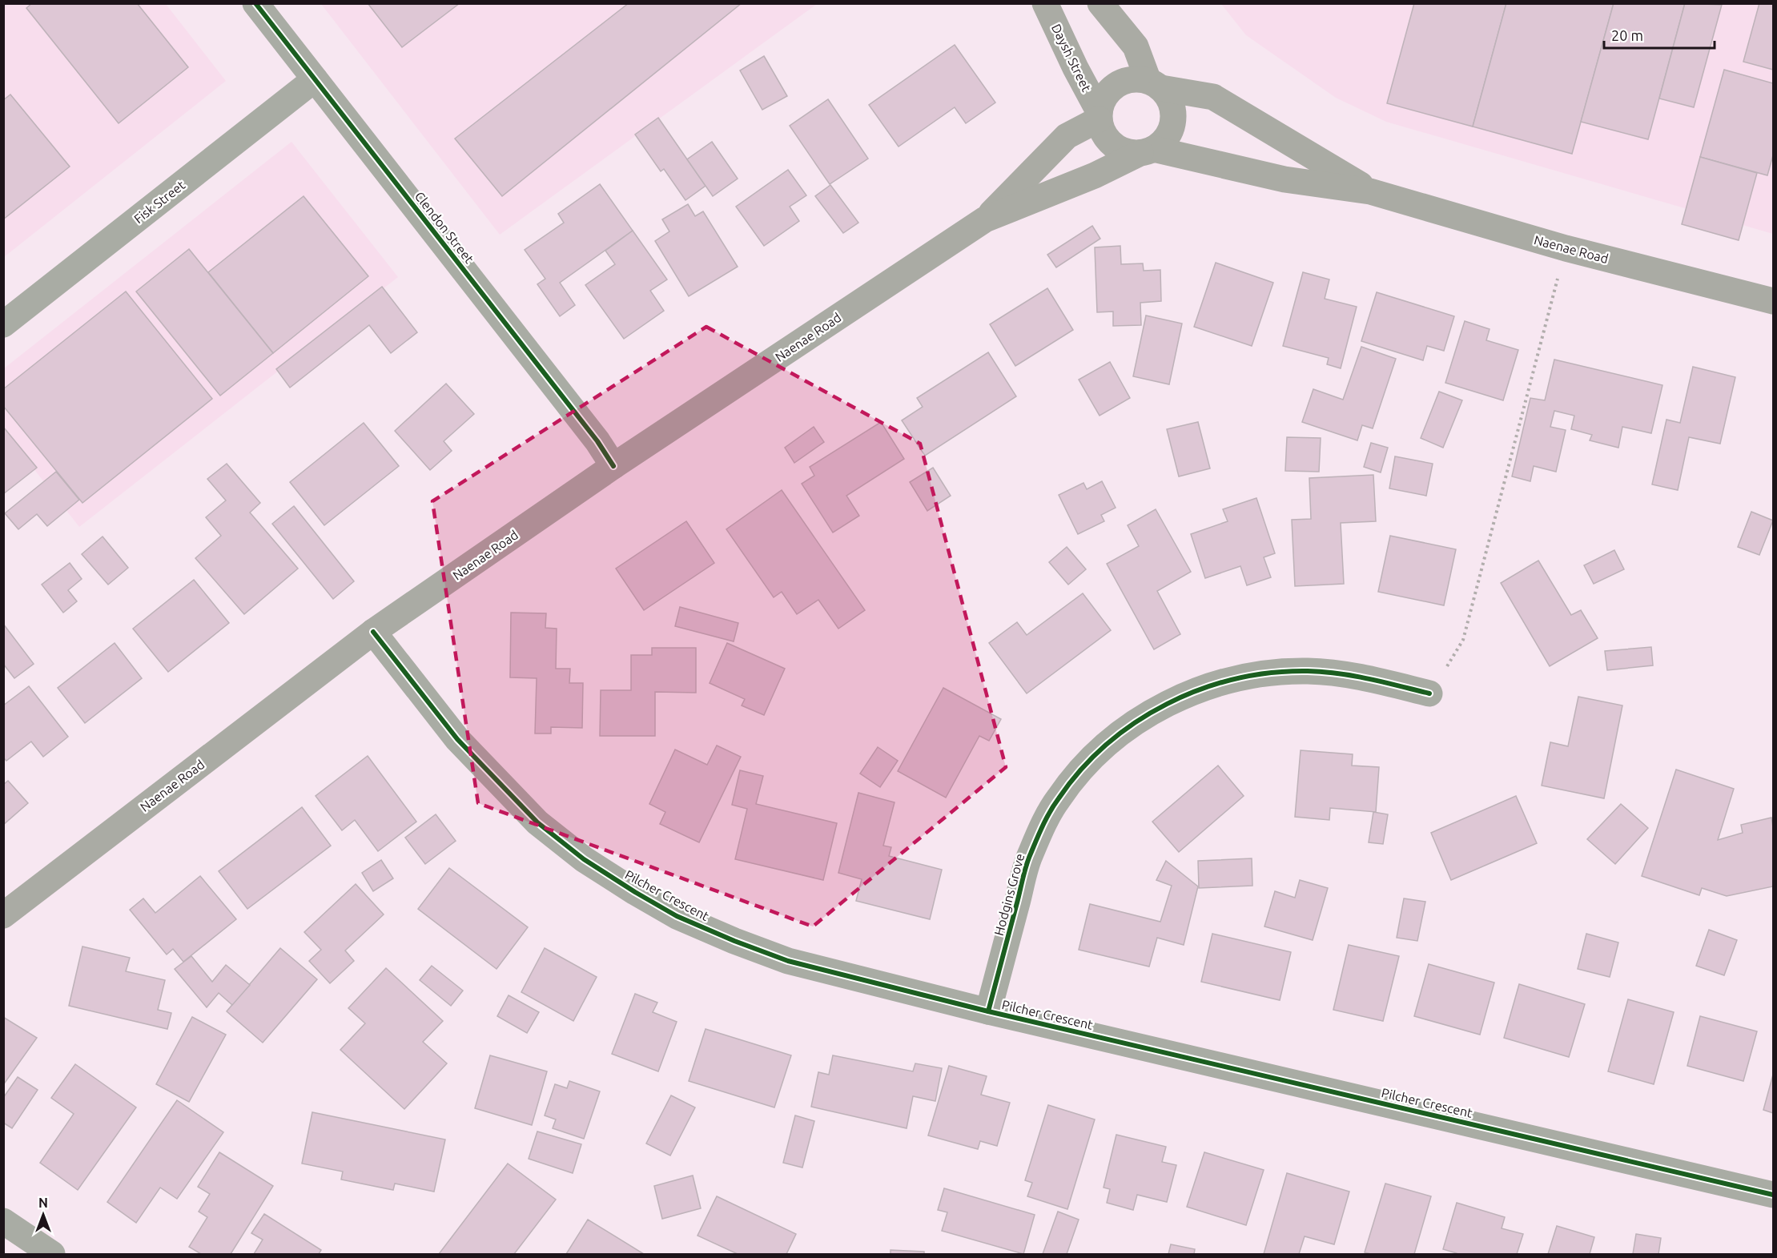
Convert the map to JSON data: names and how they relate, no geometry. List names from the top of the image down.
{
  "streets": {
    "main road": ["Daysh Street", "Naenae Road"],
    "street": [
      "Fisk Street",
      "Clendon Street",
      "Hodgins Grove",
      "Pilcher Crescent"
    ]
  },
  "crossings": [
    ["Daysh Street", "Naenae Road"],
    ["Fisk Street", "Clendon Street"],
    ["Clendon Street", "Naenae Road"],
    ["Naenae Road", "Pilcher Crescent"],
    ["Hodgins Grove", "Pilcher Crescent"]
  ],
  "scale_bar": "20 m",
  "north": "top"
}
